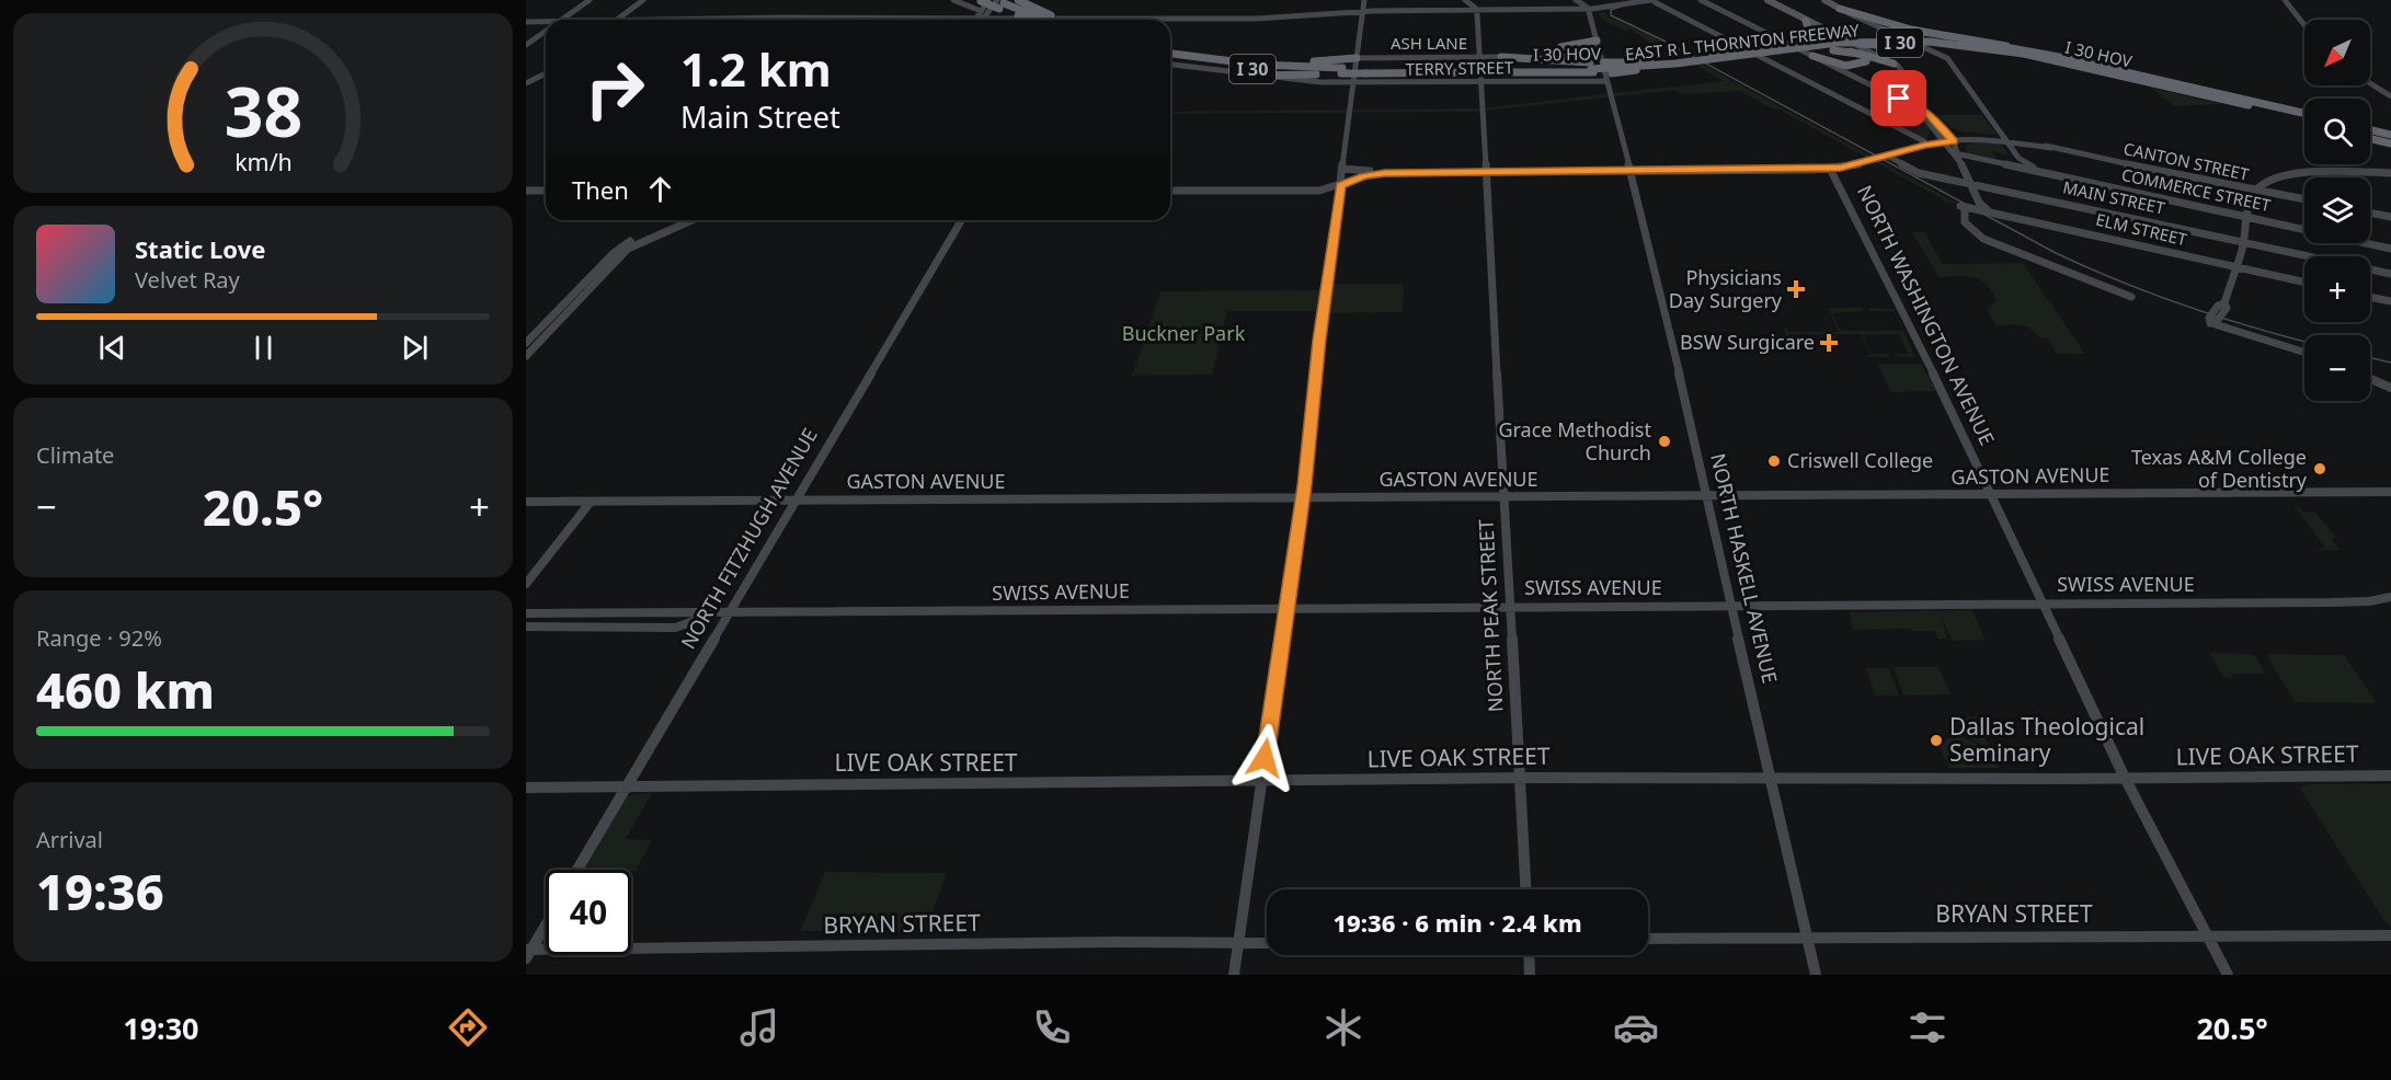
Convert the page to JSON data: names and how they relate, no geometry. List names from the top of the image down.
{
  "streets": {
    "highway": ["EAST R L THORNTON FREEWAY", "I 30", "I 30 HOV"],
    "main road": [
      "ASH LANE",
      "TERRY STREET",
      "CANTON STREET",
      "COMMERCE STREET",
      "MAIN STREET",
      "ELM STREET",
      "NORTH WASHINGTON AVENUE",
      "GASTON AVENUE",
      "NORTH FITZHUGH AVENUE",
      "NORTH HASKELL AVENUE",
      "SWISS AVENUE",
      "NORTH PEAK STREET",
      "LIVE OAK STREET",
      "BRYAN STREET"
    ]
  },
  "crossings": [
    ["EAST R L THORNTON FREEWAY", "I 30 HOV"],
    ["ASH LANE", "NORTH PEAK STREET"],
    ["TERRY STREET", "NORTH HASKELL AVENUE"],
    ["TERRY STREET", "NORTH PEAK STREET"],
    ["CANTON STREET", "COMMERCE STREET"],
    ["CANTON STREET", "MAIN STREET"],
    ["NORTH WASHINGTON AVENUE", "GASTON AVENUE"],
    ["NORTH WASHINGTON AVENUE", "SWISS AVENUE"],
    ["NORTH WASHINGTON AVENUE", "LIVE OAK STREET"],
    ["NORTH WASHINGTON AVENUE", "BRYAN STREET"],
    ["GASTON AVENUE", "NORTH FITZHUGH AVENUE"],
    ["GASTON AVENUE", "NORTH HASKELL AVENUE"],
    ["GASTON AVENUE", "NORTH PEAK STREET"],
    ["NORTH FITZHUGH AVENUE", "SWISS AVENUE"],
    ["NORTH FITZHUGH AVENUE", "LIVE OAK STREET"],
    ["NORTH HASKELL AVENUE", "SWISS AVENUE"],
    ["NORTH HASKELL AVENUE", "LIVE OAK STREET"],
    ["NORTH HASKELL AVENUE", "BRYAN STREET"],
    ["SWISS AVENUE", "NORTH PEAK STREET"],
    ["NORTH PEAK STREET", "LIVE OAK STREET"]
  ],
  "parks": ["Buckner Park"],
  "places": {
    "health": ["Physicians Day Surgery", "BSW Surgicare"],
    "other": [
      "Grace Methodist Church",
      "Criswell College",
      "Texas A&M College of Dentistry",
      "Dallas Theological Seminary"
    ]
  },
  "north": "bottom left",
  "page": {
    "map_buttons": ["+", "−"],
    "turn": ["1.2 km", "Main Street"],
    "then": "Then",
    "song": ["Static Love", "Velvet Ray"],
    "tile": [
      "Climate",
      ["Range · 92%", "460 km"],
      ["Arrival", "19:36"]
    ],
    "heat": ["−", "20.5°", "+"],
    "limit": "40",
    "trip": "19:36 · 6 min · 2.4 km",
    "tabs": ["19:30", "20.5°"],
    "gauge": ["38", "km/h"]
  }
}
